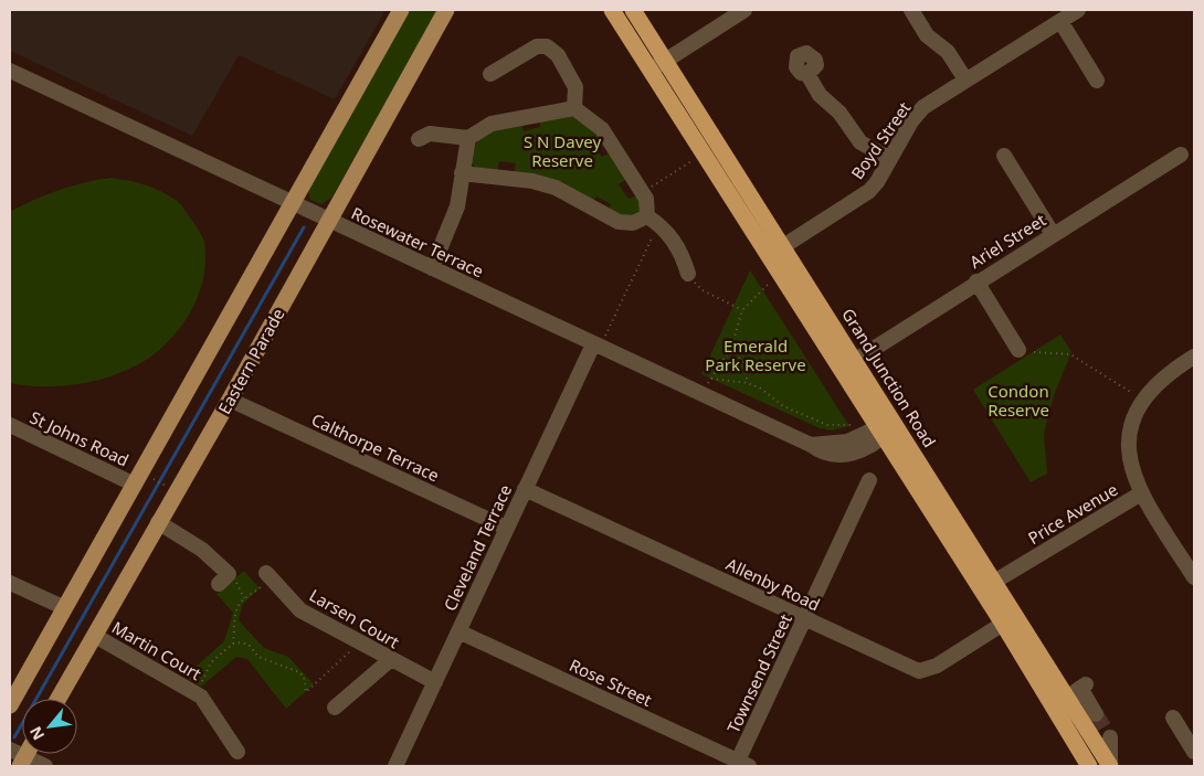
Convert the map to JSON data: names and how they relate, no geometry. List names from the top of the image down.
{
  "streets": {
    "highway": ["Grand Junction Road"],
    "main road": ["Eastern Parade"],
    "street": [
      "Boyd Street",
      "Ariel Street",
      "Rosewater Terrace",
      "St Johns Road",
      "Calthorpe Terrace",
      "Price Avenue",
      "Cleveland Terrace",
      "Allenby Road",
      "Larsen Court",
      "Martin Court",
      "Townsend Street",
      "Rose Street"
    ]
  },
  "crossings": [
    ["Boyd Street", "Grand Junction Road"],
    ["Ariel Street", "Grand Junction Road"],
    ["Rosewater Terrace", "Eastern Parade"],
    ["Rosewater Terrace", "Grand Junction Road"],
    ["Rosewater Terrace", "Cleveland Terrace"],
    ["Eastern Parade", "Calthorpe Terrace"],
    ["Eastern Parade", "Martin Court"],
    ["Grand Junction Road", "Price Avenue"],
    ["Grand Junction Road", "Allenby Road"],
    ["Calthorpe Terrace", "Cleveland Terrace"],
    ["Cleveland Terrace", "Allenby Road"],
    ["Cleveland Terrace", "Larsen Court"],
    ["Cleveland Terrace", "Rose Street"],
    ["Allenby Road", "Townsend Street"],
    ["Townsend Street", "Rose Street"]
  ],
  "parks": ["S N Davey Reserve", "Emerald Park Reserve", "Condon Reserve"],
  "north": "bottom left"
}
